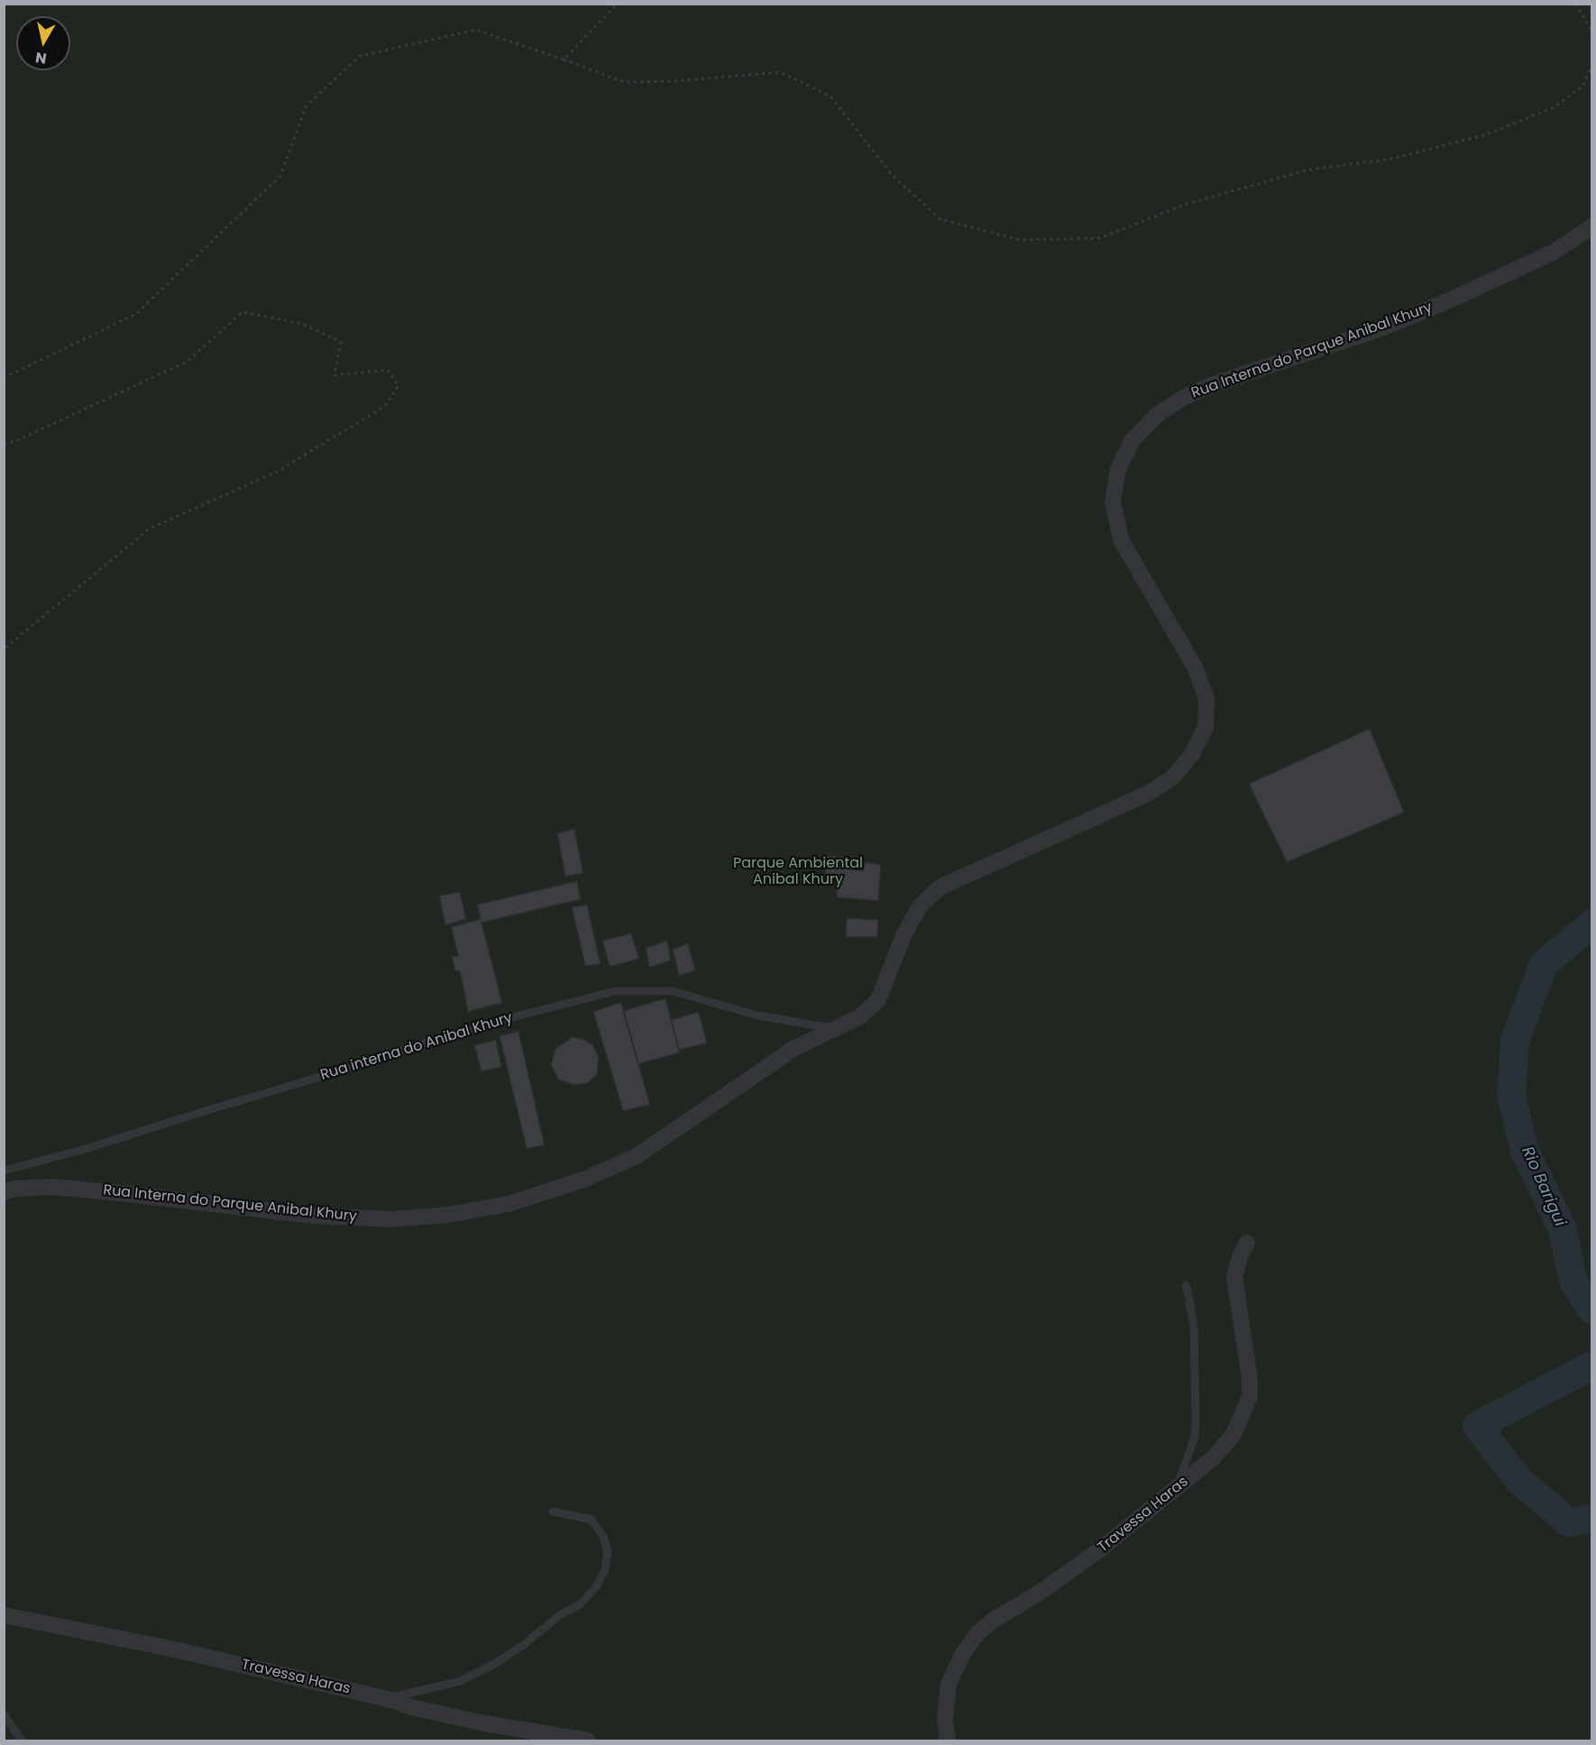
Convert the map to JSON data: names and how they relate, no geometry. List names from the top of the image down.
{
  "streets": {
    "street": ["Rua Interna do Parque Anibal Khury", "Travessa Haras"],
    "lane": ["Rua interna do Anibal Khury"]
  },
  "crossings": [
    ["Rua Interna do Parque Anibal Khury", "Rua interna do Anibal Khury"]
  ],
  "water": ["Rio Barigui"],
  "parks": ["Parque Ambiental Anibal Khury"],
  "north": "bottom"
}
